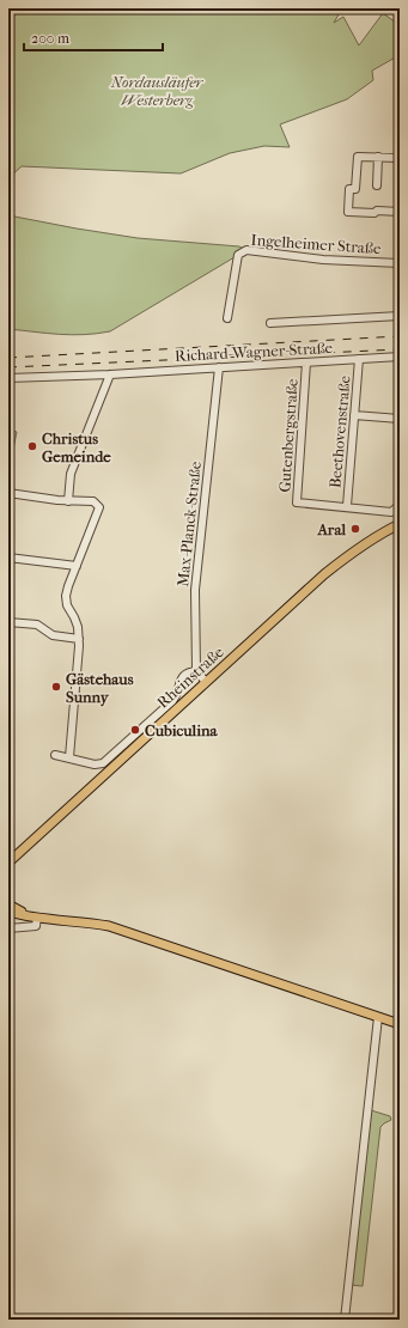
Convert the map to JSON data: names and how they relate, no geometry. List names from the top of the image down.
{
  "streets": {
    "main road": ["Rheinstraße"],
    "street": [
      "Ingelheimer Straße",
      "Richard-Wagner-Straße",
      "Beethovenstraße",
      "Gutenbergstraße",
      "Max-Planck-Straße"
    ]
  },
  "crossings": [
    ["Richard-Wagner-Straße", "Beethovenstraße"],
    ["Richard-Wagner-Straße", "Gutenbergstraße"],
    ["Richard-Wagner-Straße", "Max-Planck-Straße"],
    ["Beethovenstraße", "Gutenbergstraße"],
    ["Max-Planck-Straße", "Rheinstraße"]
  ],
  "parks": ["Nordausläufer Westerberg"],
  "places": [
    "Christus Gemeinde",
    "Aral",
    "Gästehaus Sunny",
    "Cubiculina"
  ],
  "scale_bar": "200 m"
}
